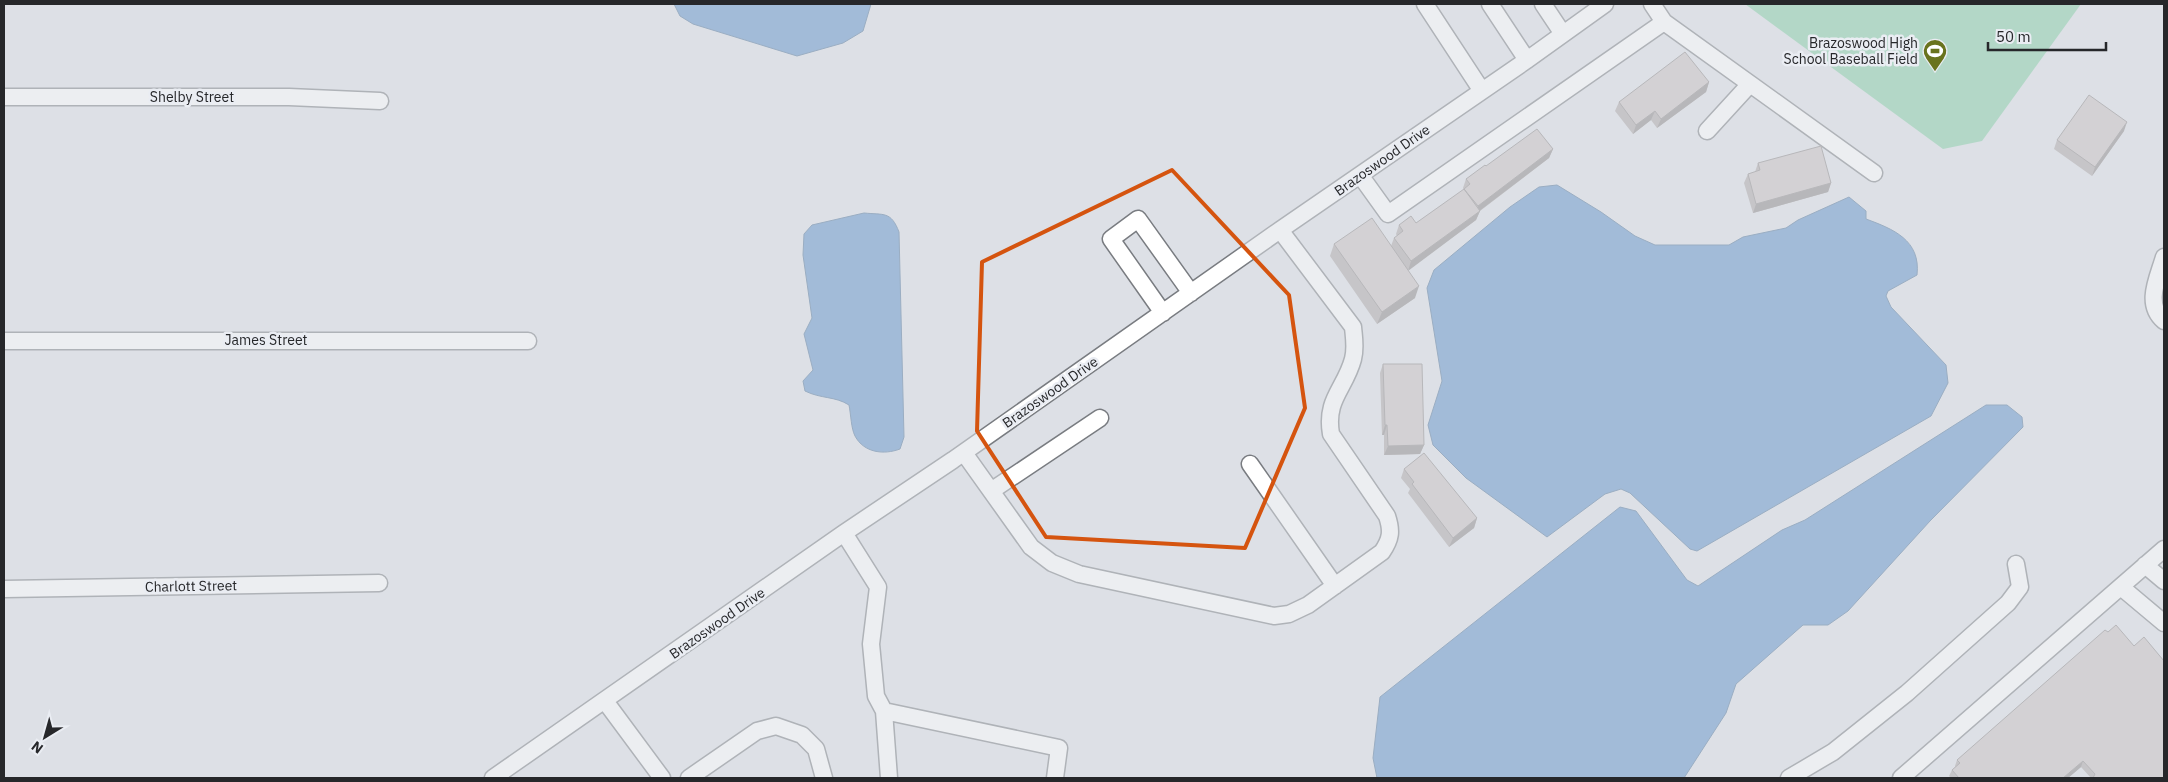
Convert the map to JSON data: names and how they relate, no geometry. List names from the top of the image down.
{
  "streets": {
    "street": [
      "Shelby Street",
      "Brazoswood Drive",
      "James Street",
      "Charlott Street"
    ]
  },
  "places": {
    "sports": ["Brazoswood High School Baseball Field"]
  },
  "scale_bar": "50 m",
  "north": "bottom left"
}
